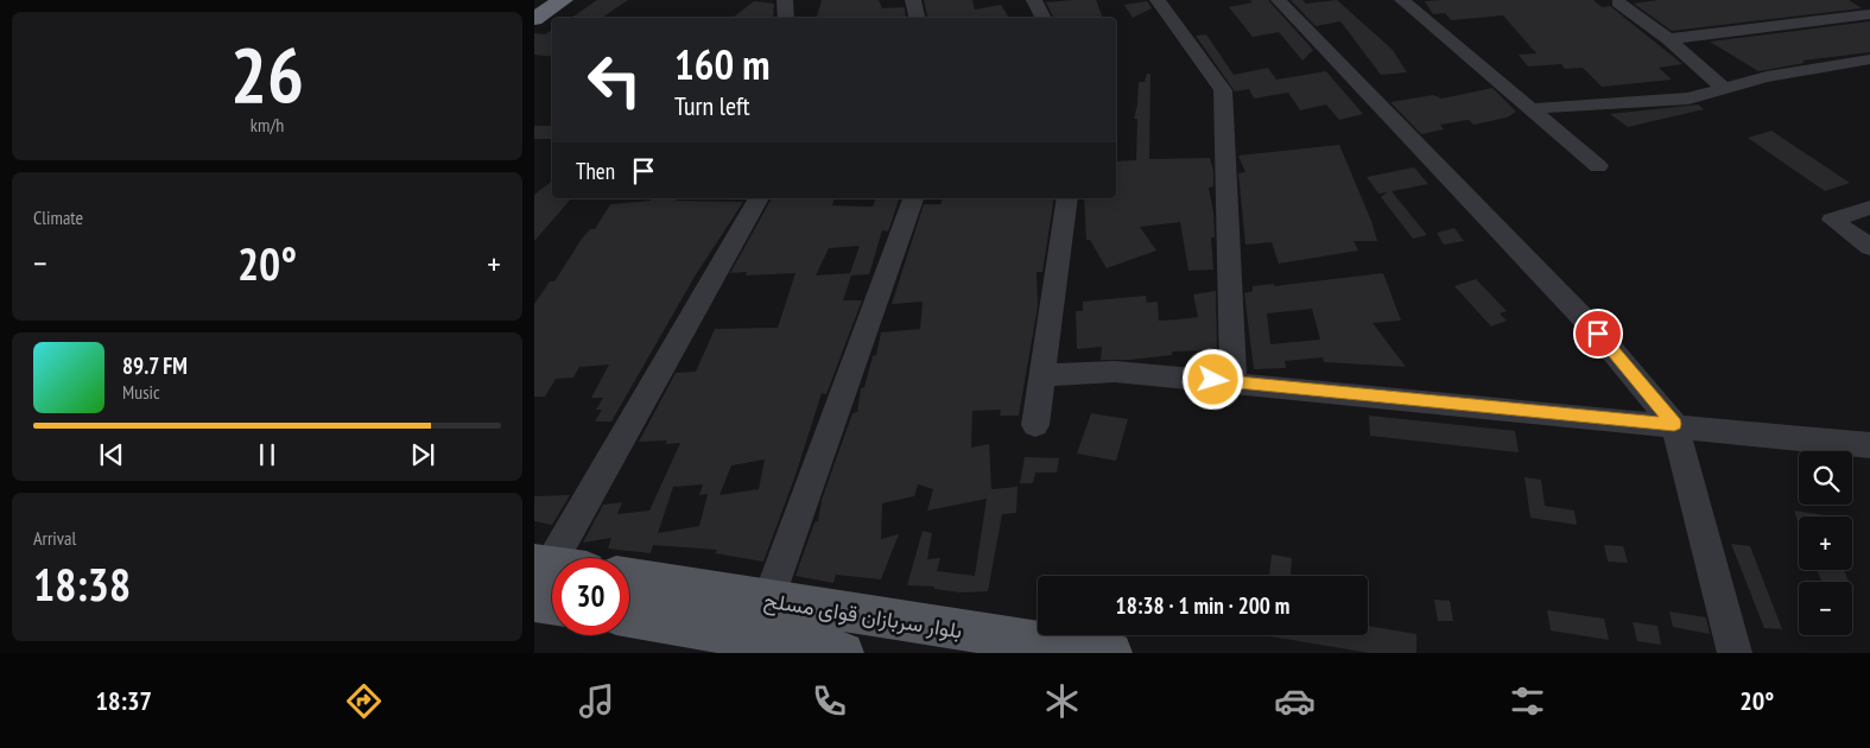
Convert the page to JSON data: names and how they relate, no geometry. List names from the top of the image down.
{
  "streets": {
    "main road": ["بلوار سربازان قوای مسلح"]
  },
  "page": {
    "tile": [
      ["26", "km/h"],
      "Climate",
      ["Arrival", "18:38"]
    ],
    "turn": ["160 m", "Turn left"],
    "then": "Then",
    "heat": ["−", "20°", "+"],
    "song": ["89.7 FM", "Music"],
    "map_buttons": ["+", "−"],
    "limit": "30",
    "trip": "18:38 · 1 min · 200 m",
    "tabs": ["18:37", "20°"]
  }
}
